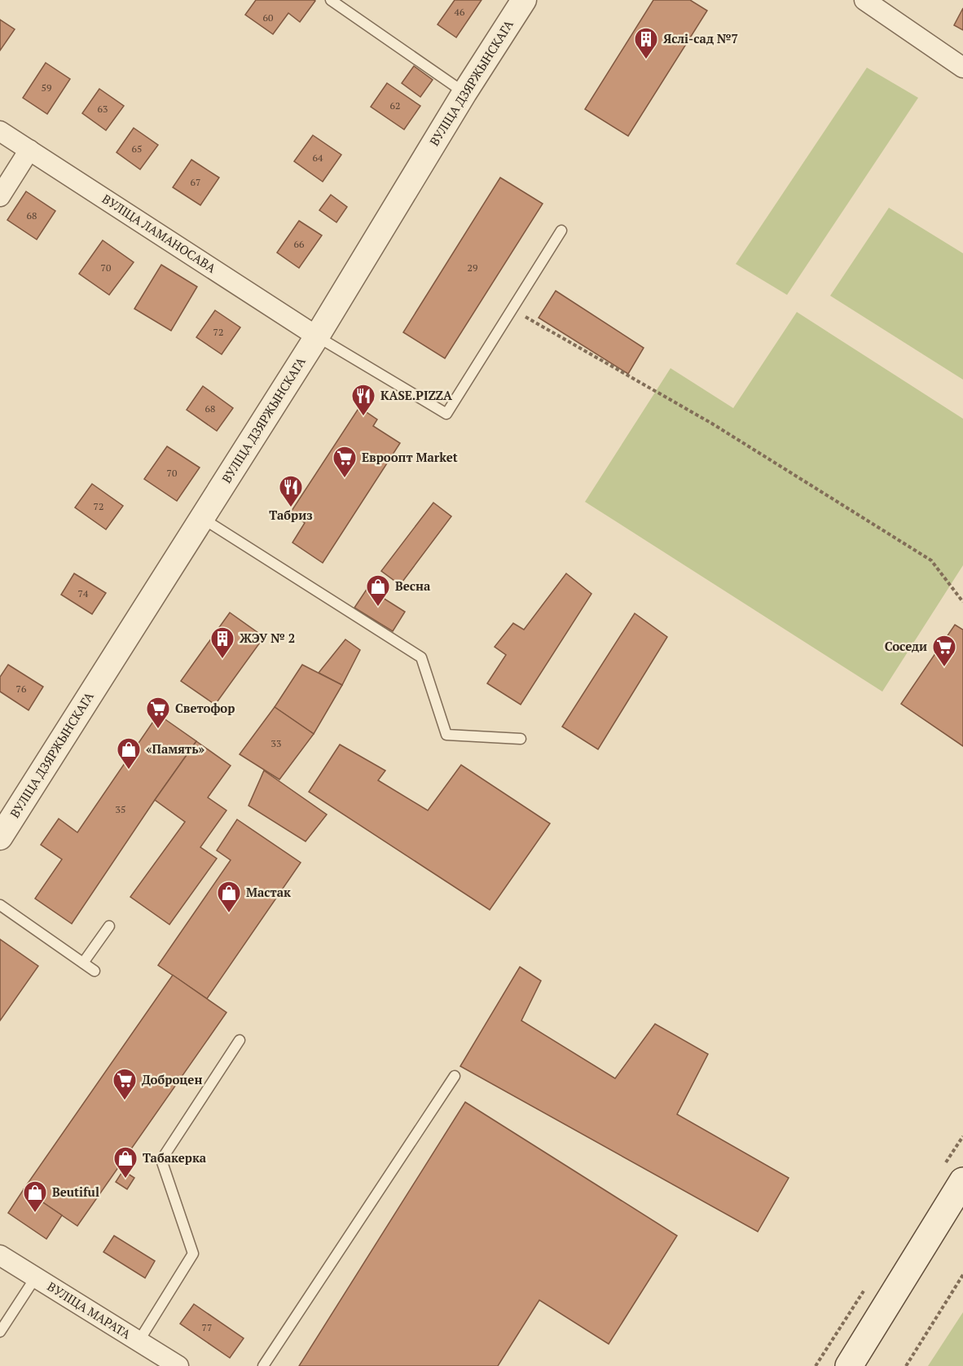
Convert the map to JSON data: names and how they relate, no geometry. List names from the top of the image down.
{
  "streets": {
    "street": ["ВУЛІЦА ДЗЯРЖЫНСКАГА", "ВУЛІЦА ЛАМАНОСАВА", "ВУЛІЦА МАРАТА"]
  },
  "crossings": [
    ["ВУЛІЦА ДЗЯРЖЫНСКАГА", "ВУЛІЦА ЛАМАНОСАВА"]
  ],
  "places": {
    "building": ["Яслі-сад №7", "ЖЭУ № 2"],
    "restaurant": ["KASE.PIZZA", "Табриз"],
    "supermarket": [
      "Евроопт Market",
      "Соседи",
      "Светофор",
      "Доброцен"
    ],
    "shop": [
      "Весна",
      "«Память»",
      "Мастак",
      "Табакерка",
      "Beutiful"
    ]
  },
  "house_numbers": [
    "46",
    "60",
    "59",
    "62",
    "63",
    "65",
    "64",
    "67",
    "68",
    "66",
    "70",
    "29",
    "72",
    "68",
    "70",
    "72",
    "74",
    "76",
    "33",
    "35",
    "77"
  ]
}
